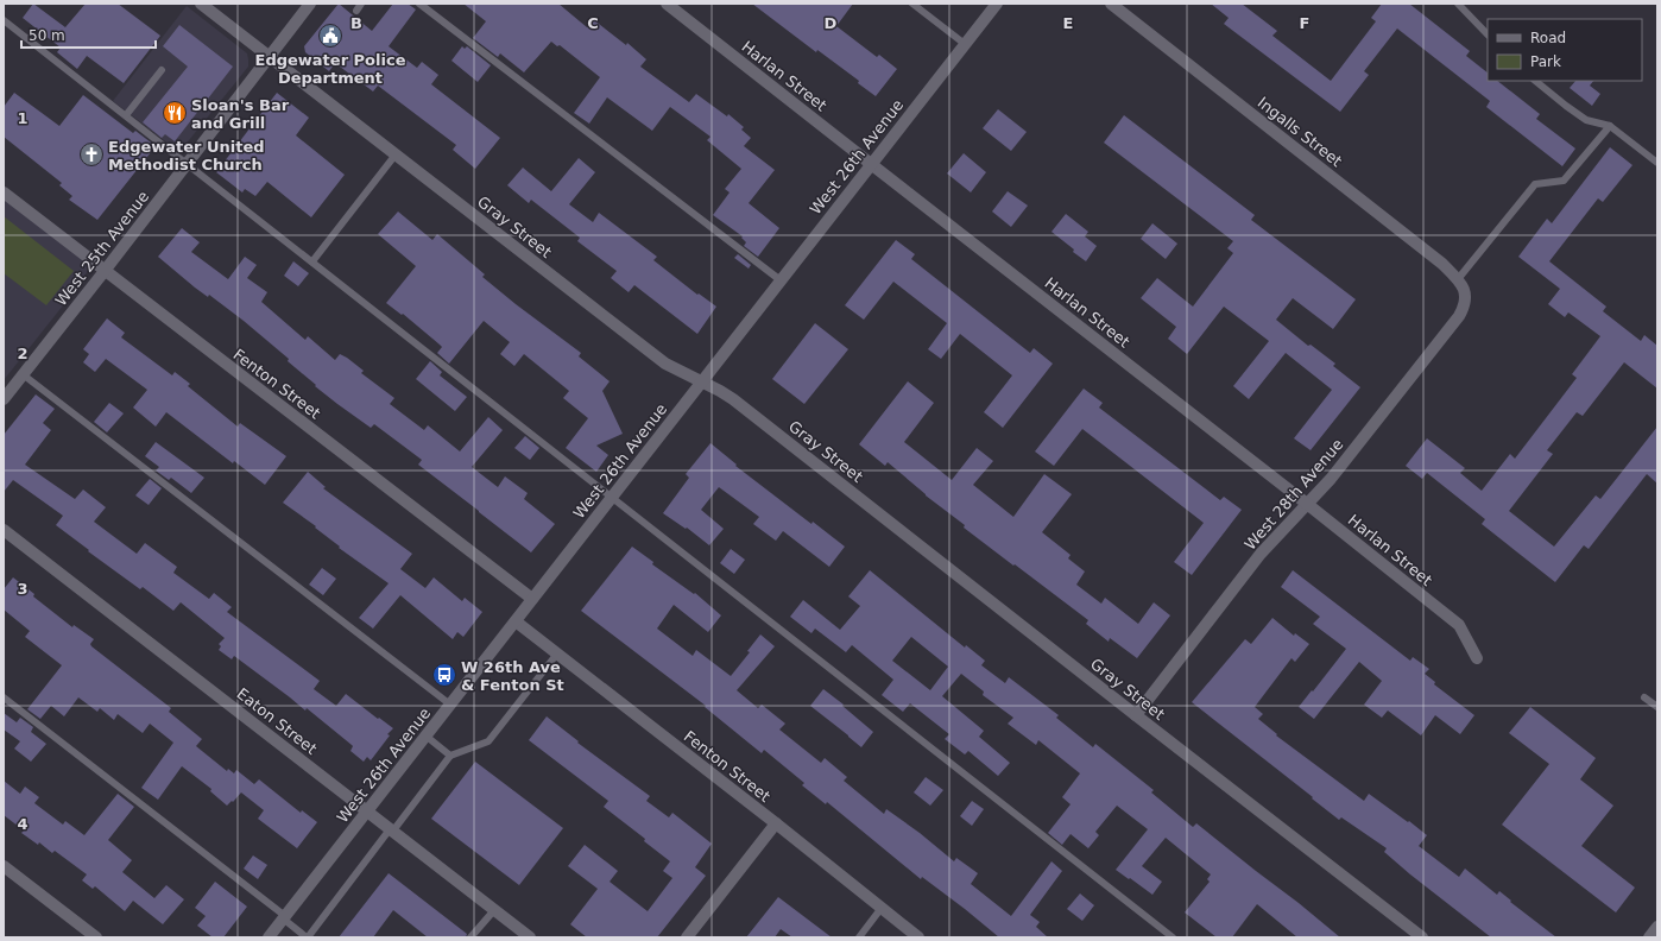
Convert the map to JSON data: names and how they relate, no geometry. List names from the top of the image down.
{
  "streets": {
    "street": [
      "Harlan Street",
      "Ingalls Street",
      "West 26th Avenue",
      "Gray Street",
      "West 25th Avenue",
      "Fenton Street",
      "West 28th Avenue",
      "Eaton Street"
    ]
  },
  "crossings": [
    ["Harlan Street", "West 26th Avenue"],
    ["Harlan Street", "West 28th Avenue"],
    ["Ingalls Street", "West 28th Avenue"],
    ["West 26th Avenue", "Gray Street"],
    ["West 26th Avenue", "Fenton Street"],
    ["West 26th Avenue", "Eaton Street"],
    ["Gray Street", "West 25th Avenue"],
    ["Gray Street", "West 28th Avenue"],
    ["West 25th Avenue", "Fenton Street"]
  ],
  "places": {
    "public building": ["Edgewater Police Department"],
    "restaurant": ["Sloan's Bar and Grill"],
    "church": ["Edgewater United Methodist Church"],
    "bus stop": ["W 26th Ave & Fenton St"]
  },
  "legend": ["Road", "Park"],
  "scale_bar": "50 m",
  "grid": {
    "columns": [
      "B",
      "C",
      "D",
      "E",
      "F"
    ],
    "rows": [
      "1",
      "2",
      "3",
      "4"
    ]
  }
}
